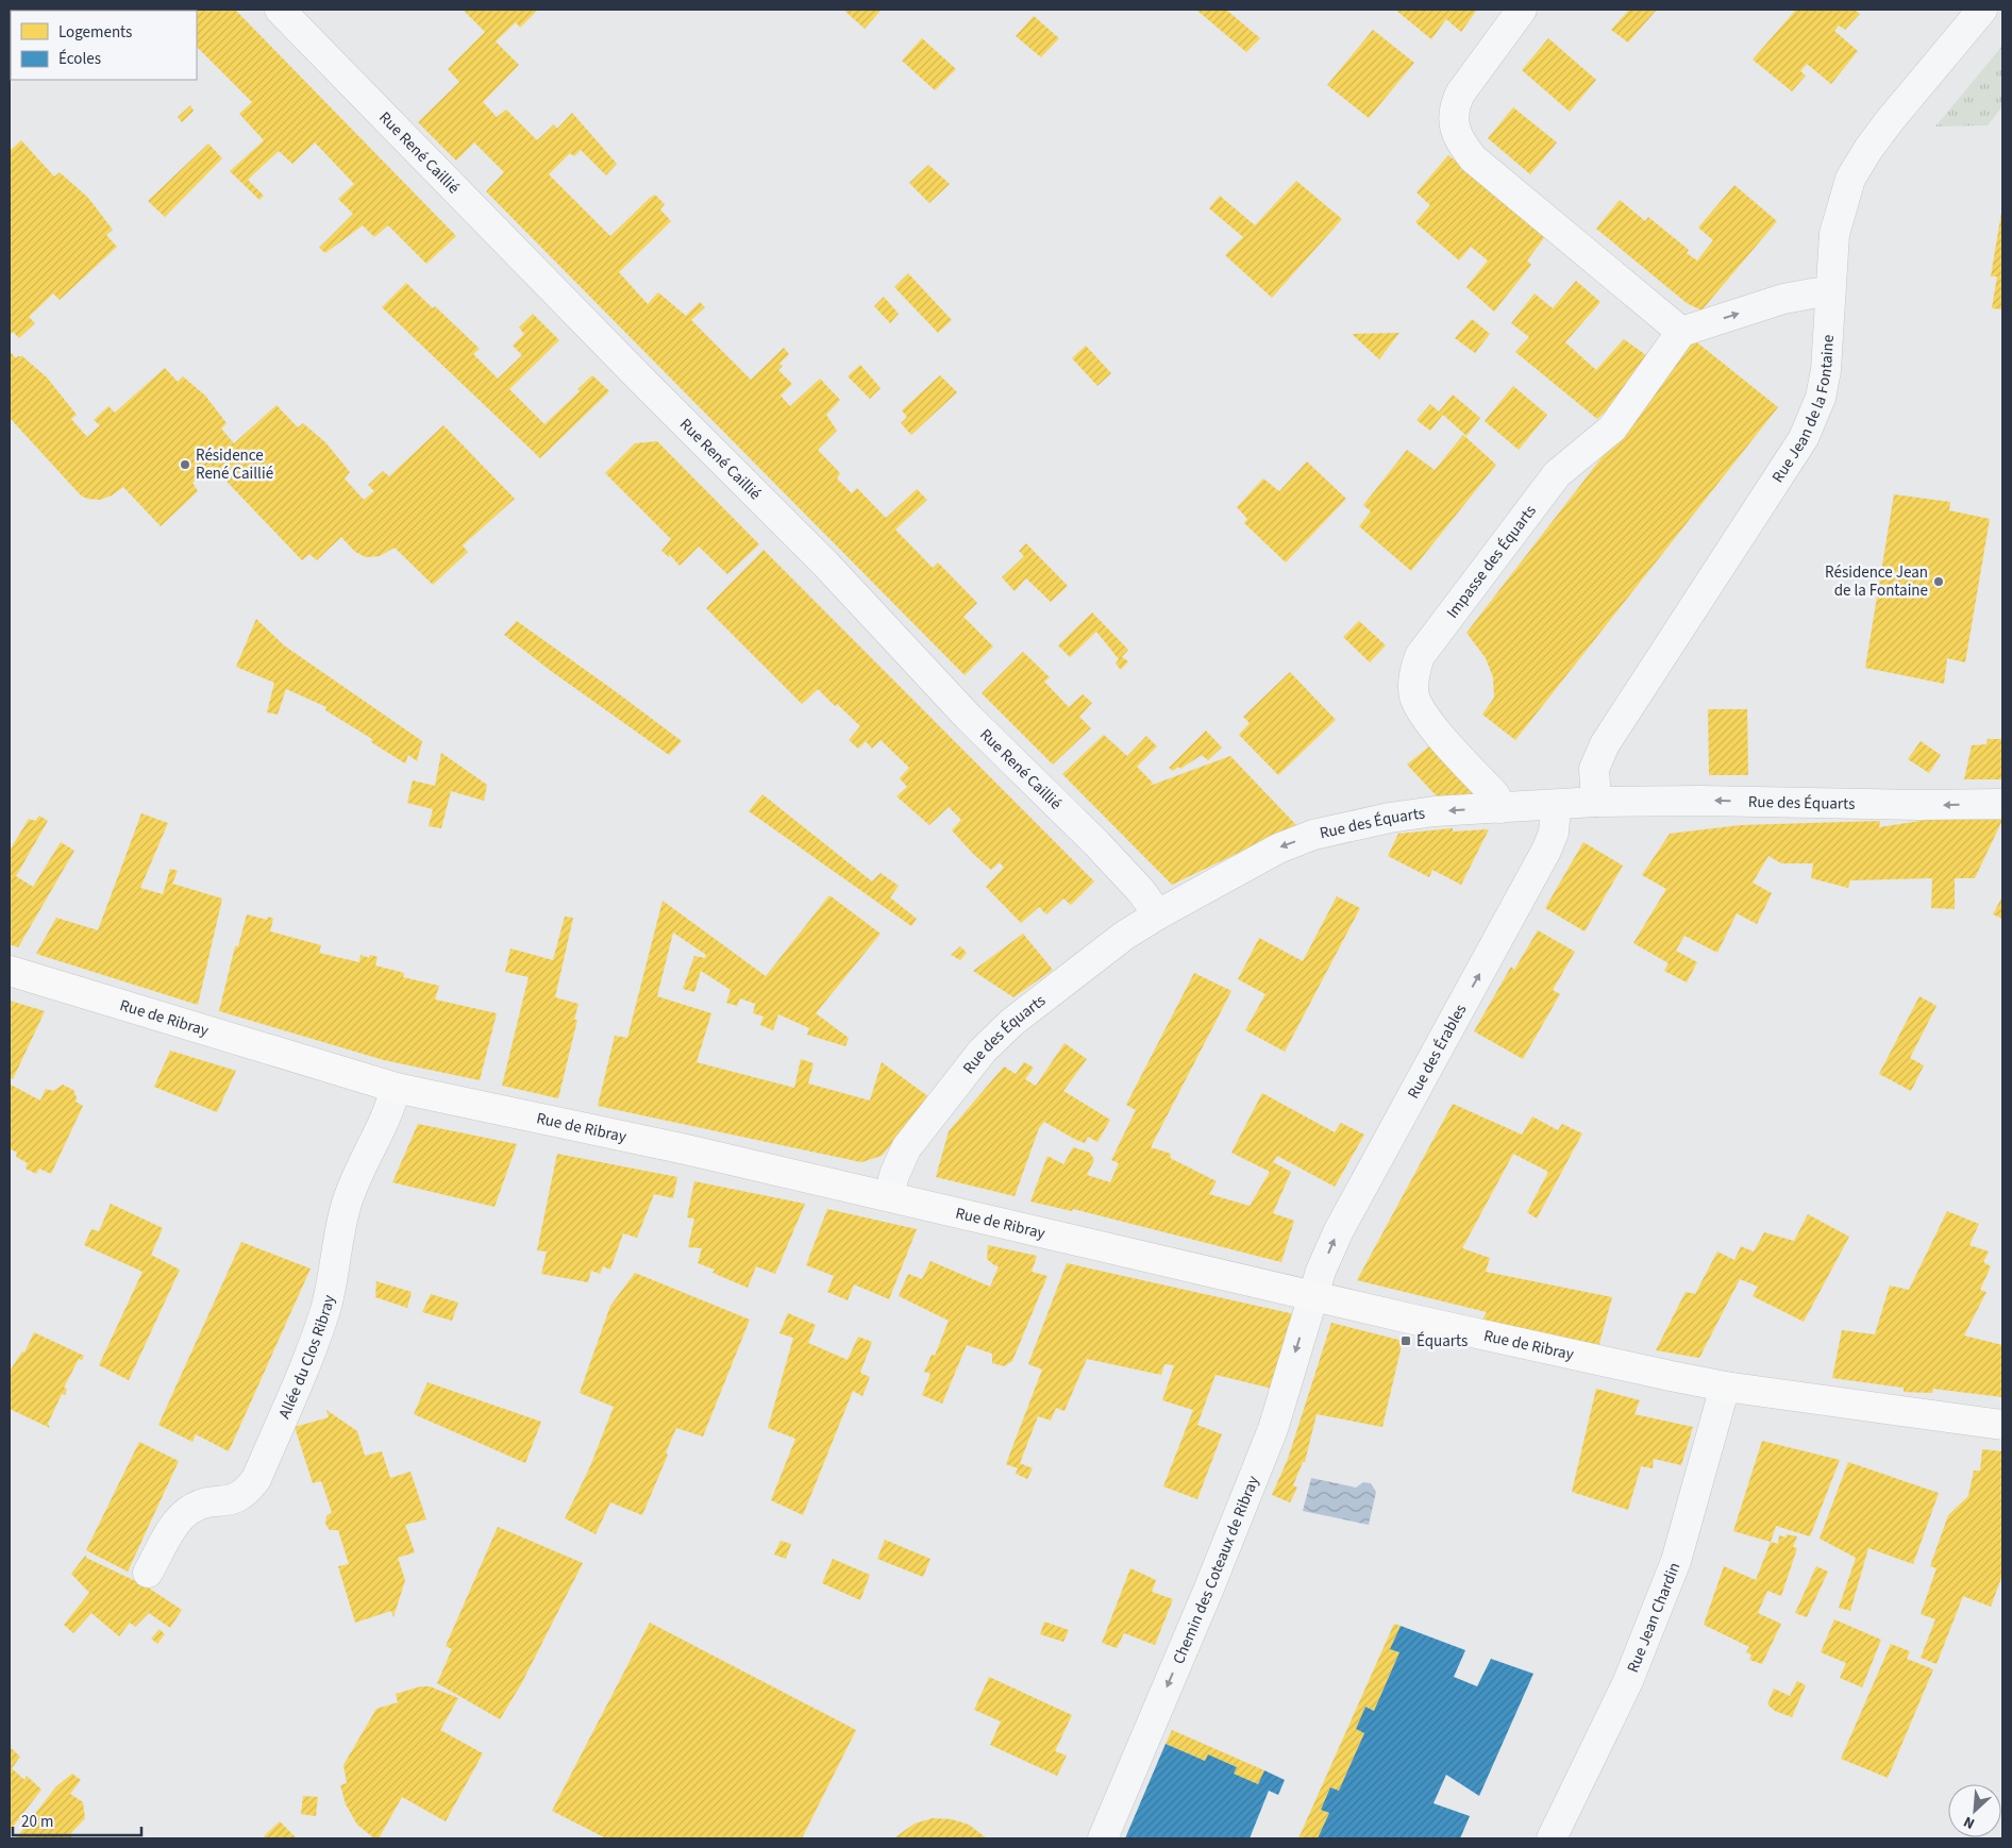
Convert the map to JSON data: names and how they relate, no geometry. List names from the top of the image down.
{
  "streets": {
    "street": [
      "Rue René Caillié",
      "Rue Jean de la Fontaine",
      "Impasse des Équarts",
      "Rue des Équarts",
      "Rue de Ribray",
      "Rue des Érables",
      "Allée du Clos Ribray",
      "Chemin des Coteaux de Ribray",
      "Rue Jean Chardin"
    ]
  },
  "crossings": [
    ["Rue René Caillié", "Rue des Équarts"],
    ["Rue Jean de la Fontaine", "Rue des Équarts"],
    ["Impasse des Équarts", "Rue des Équarts"],
    ["Rue des Équarts", "Rue de Ribray"],
    ["Rue des Équarts", "Rue des Érables"],
    ["Rue de Ribray", "Rue des Érables"],
    ["Rue de Ribray", "Allée du Clos Ribray"],
    ["Rue de Ribray", "Chemin des Coteaux de Ribray"],
    ["Rue de Ribray", "Rue Jean Chardin"],
    ["Rue des Érables", "Chemin des Coteaux de Ribray"]
  ],
  "one_way": ["Rue des Équarts", "Rue des Érables", "Chemin des Coteaux de Ribray"],
  "places": {
    "other": ["Résidence René Caillié", "Résidence Jean de la Fontaine"],
    "transit": ["Équarts"]
  },
  "legend": ["Logements", "Écoles"],
  "scale_bar": "20 m",
  "north": "bottom left"
}
